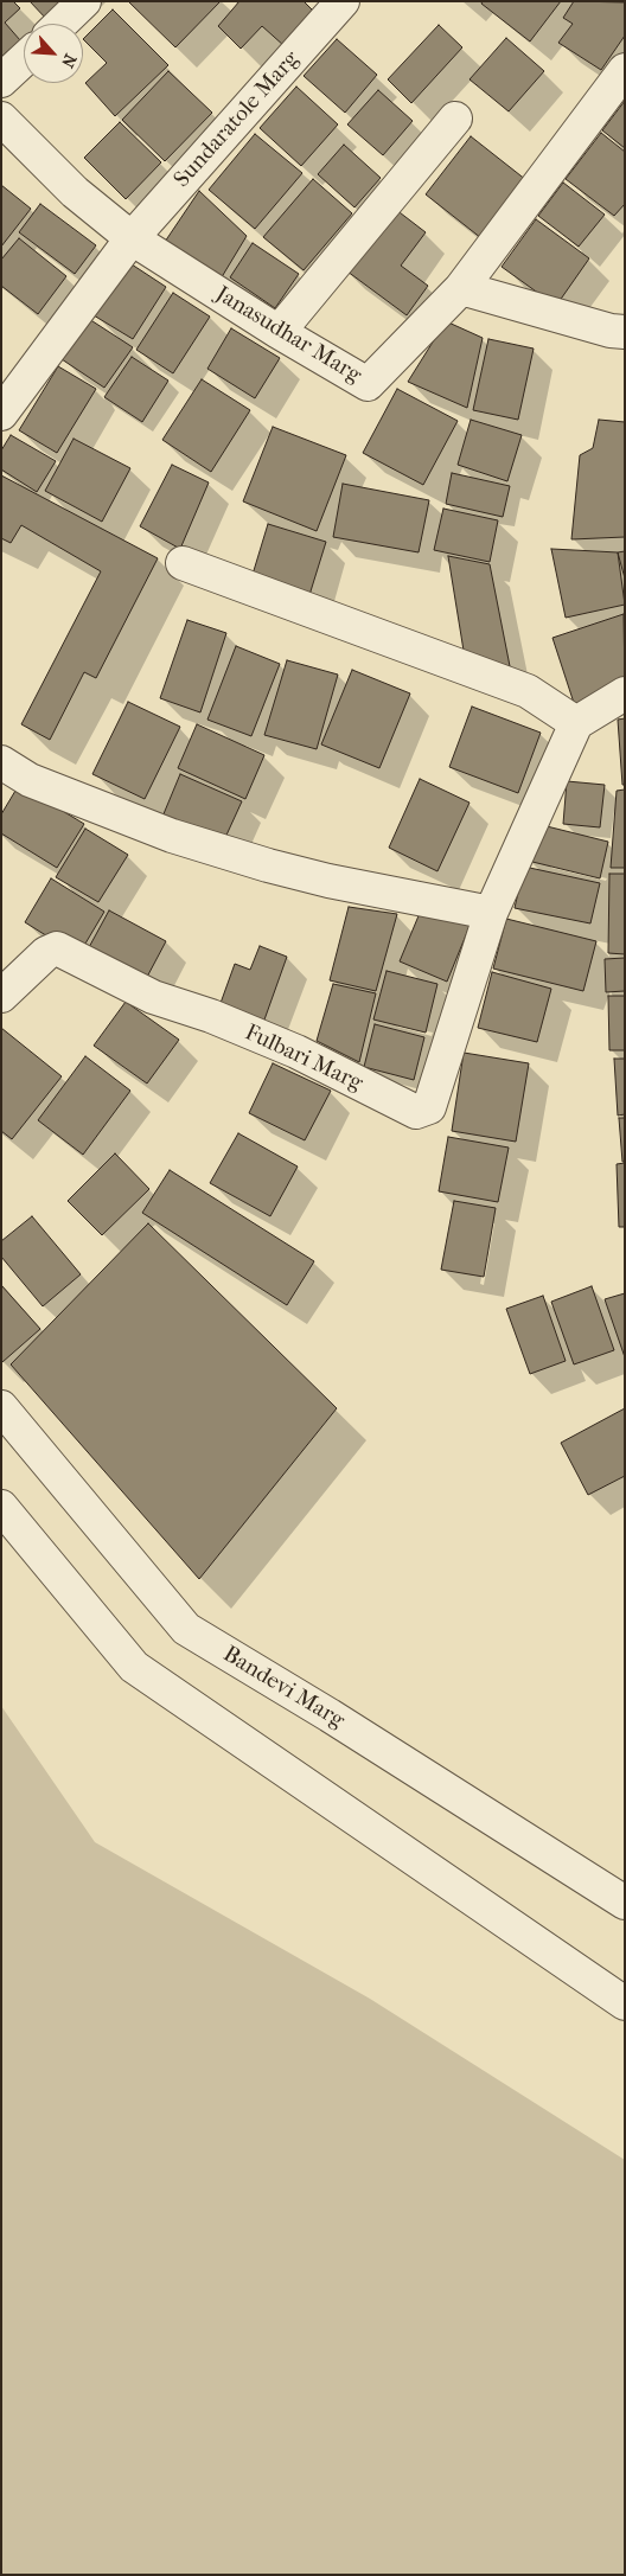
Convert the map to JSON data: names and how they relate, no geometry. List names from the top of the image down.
{
  "streets": {
    "street": [
      "Sundaratole Marg",
      "Janasudhar Marg",
      "Fulbari Marg",
      "Bandevi Marg"
    ]
  },
  "crossings": [
    ["Sundaratole Marg", "Janasudhar Marg"]
  ],
  "north": "bottom right"
}
